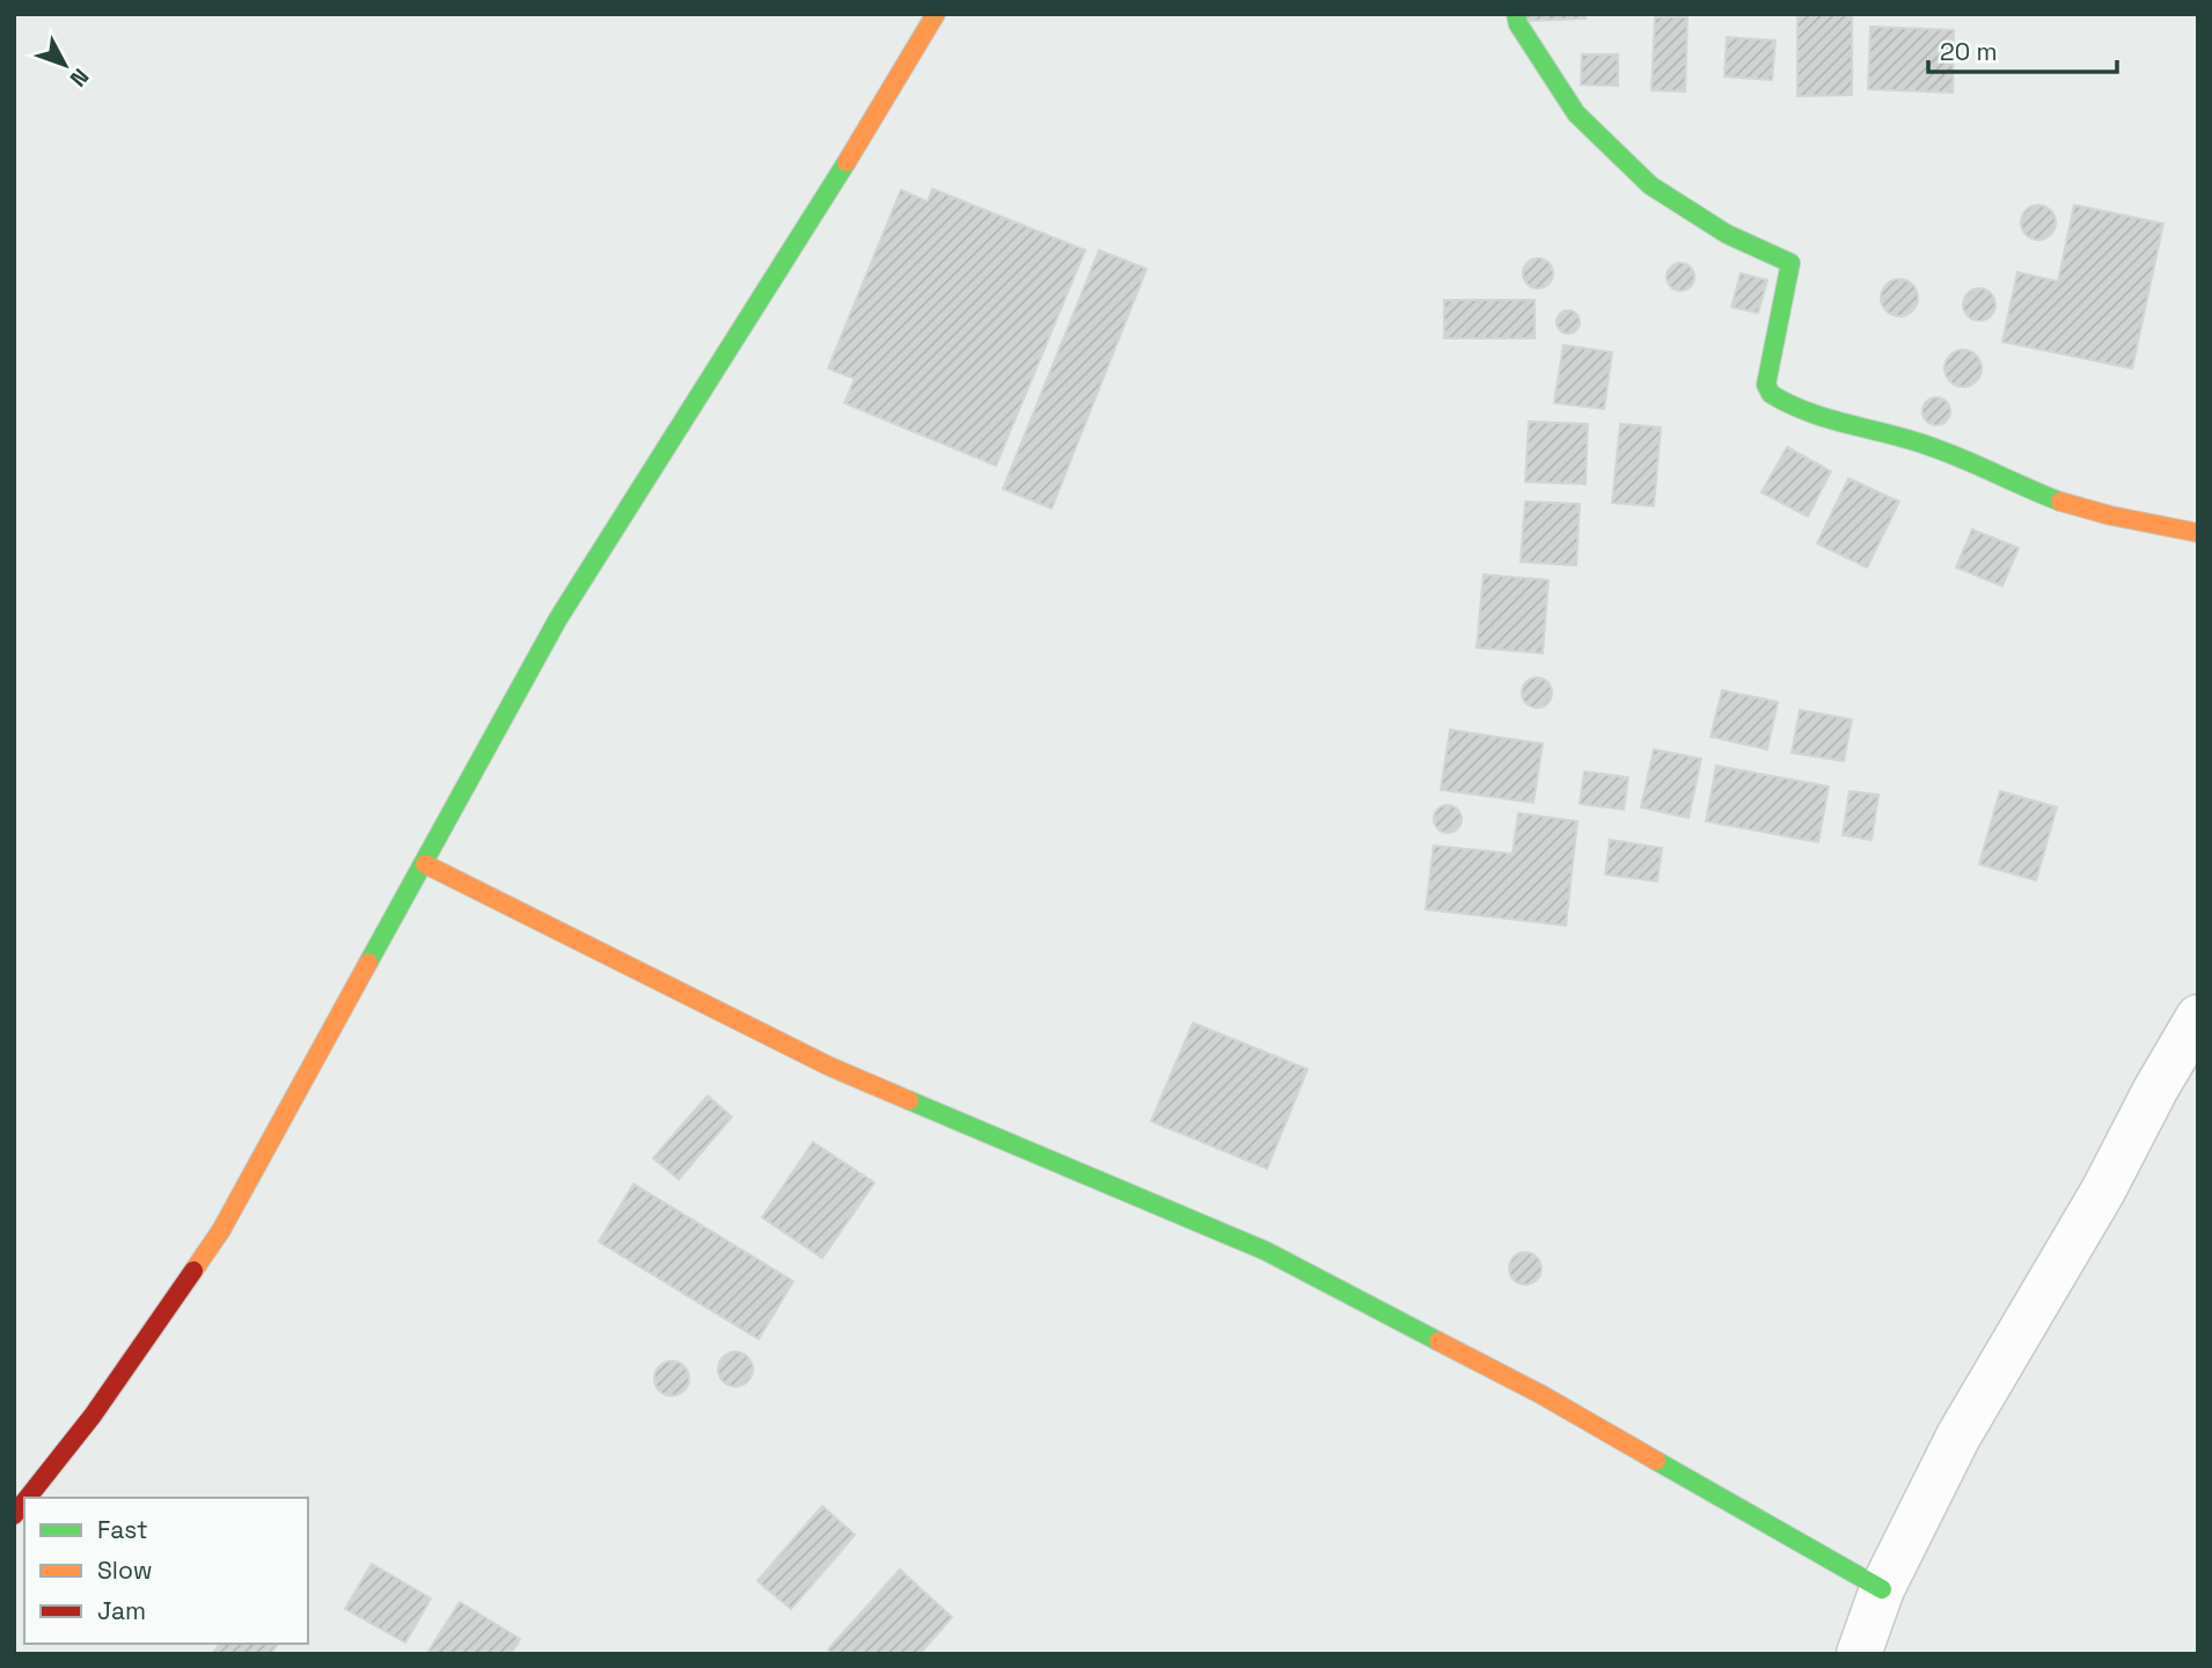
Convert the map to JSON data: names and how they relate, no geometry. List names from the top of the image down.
{
  "legend": ["Fast", "Slow", "Jam"],
  "scale_bar": "20 m",
  "north": "bottom right"
}
